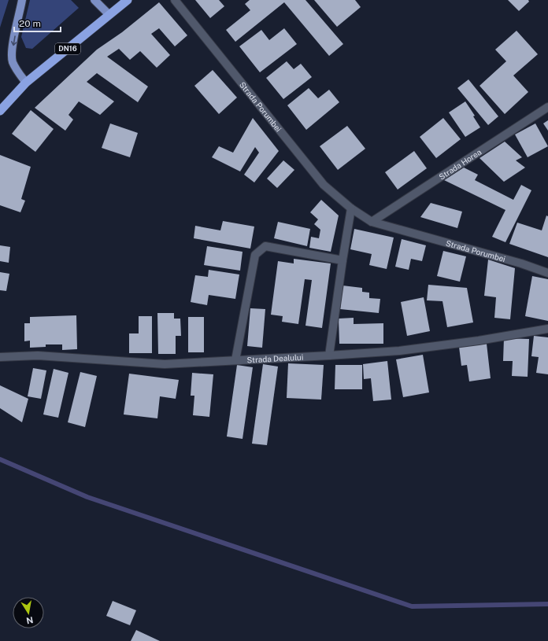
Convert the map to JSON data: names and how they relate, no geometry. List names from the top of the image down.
{
  "streets": {
    "highway": ["DN16"],
    "street": ["Strada Porumbei", "Strada Horea", "Strada Dealului"]
  },
  "crossings": [
    ["Strada Porumbei", "Strada Horea"]
  ],
  "scale_bar": "20 m",
  "north": "bottom"
}
